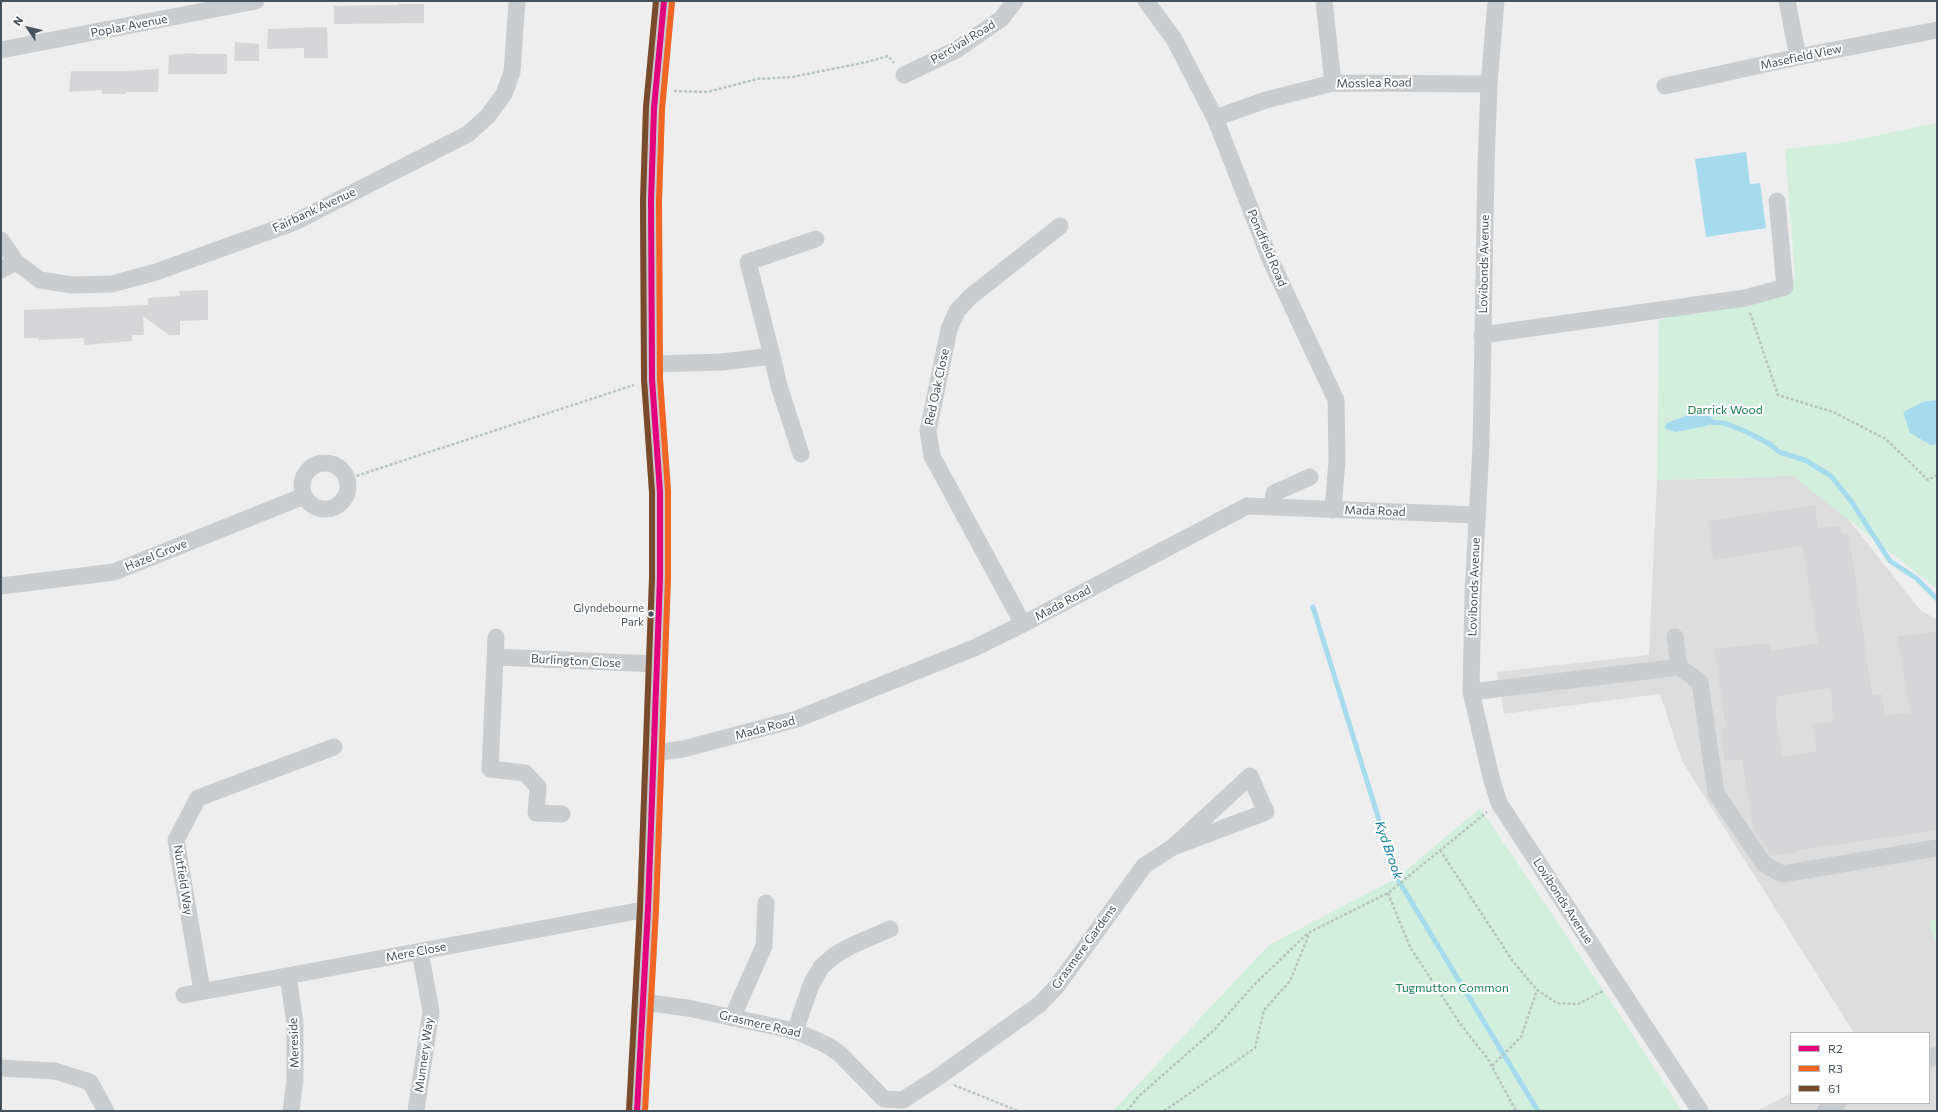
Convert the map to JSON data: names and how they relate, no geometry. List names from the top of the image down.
{
  "streets": {
    "street": [
      "Poplar Avenue",
      "Percival Road",
      "Masefield View",
      "Mosslea Road",
      "Fairbank Avenue",
      "Pondfield Road",
      "Lovibonds Avenue",
      "Red Oak Close",
      "Mada Road",
      "Hazel Grove",
      "Burlington Close",
      "Nutfield Way",
      "Grasmere Gardens",
      "Mere Close",
      "Grasmere Road",
      "Mereside",
      "Munnery Way"
    ]
  },
  "crossings": [
    ["Mosslea Road", "Pondfield Road"],
    ["Mosslea Road", "Lovibonds Avenue"],
    ["Pondfield Road", "Mada Road"],
    ["Lovibonds Avenue", "Mada Road"],
    ["Red Oak Close", "Mada Road"],
    ["Nutfield Way", "Mere Close"],
    ["Grasmere Gardens", "Grasmere Road"],
    ["Mere Close", "Mereside"],
    ["Mere Close", "Munnery Way"]
  ],
  "water": ["Kyd Brook"],
  "parks": ["Darrick Wood", "Tugmutton Common"],
  "places": ["Glyndebourne Park"],
  "lines": ["transit line R2", "transit line 61", "transit line R3"],
  "legend": ["R2", "R3", "61"],
  "north": "top left"
}
